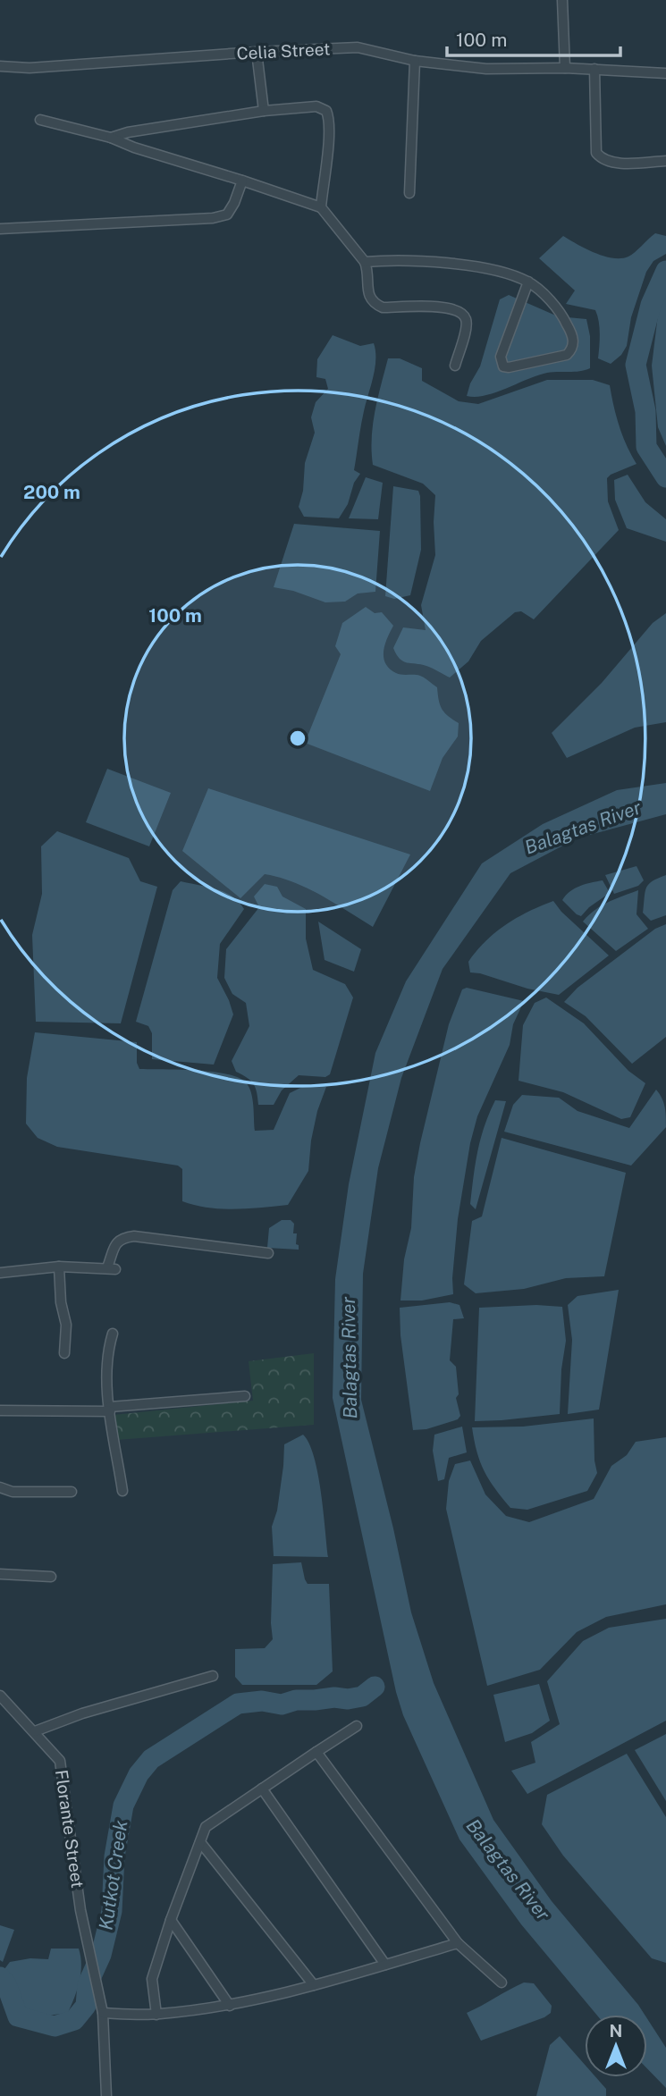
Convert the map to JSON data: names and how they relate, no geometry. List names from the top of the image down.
{
  "streets": {
    "street": ["Celia Street", "Florante Street"]
  },
  "water": ["Balagtas River", "Kutkot Creek"],
  "scale_bar": "100 m",
  "north": "top",
  "rings": ["200 m", "100 m"]
}
